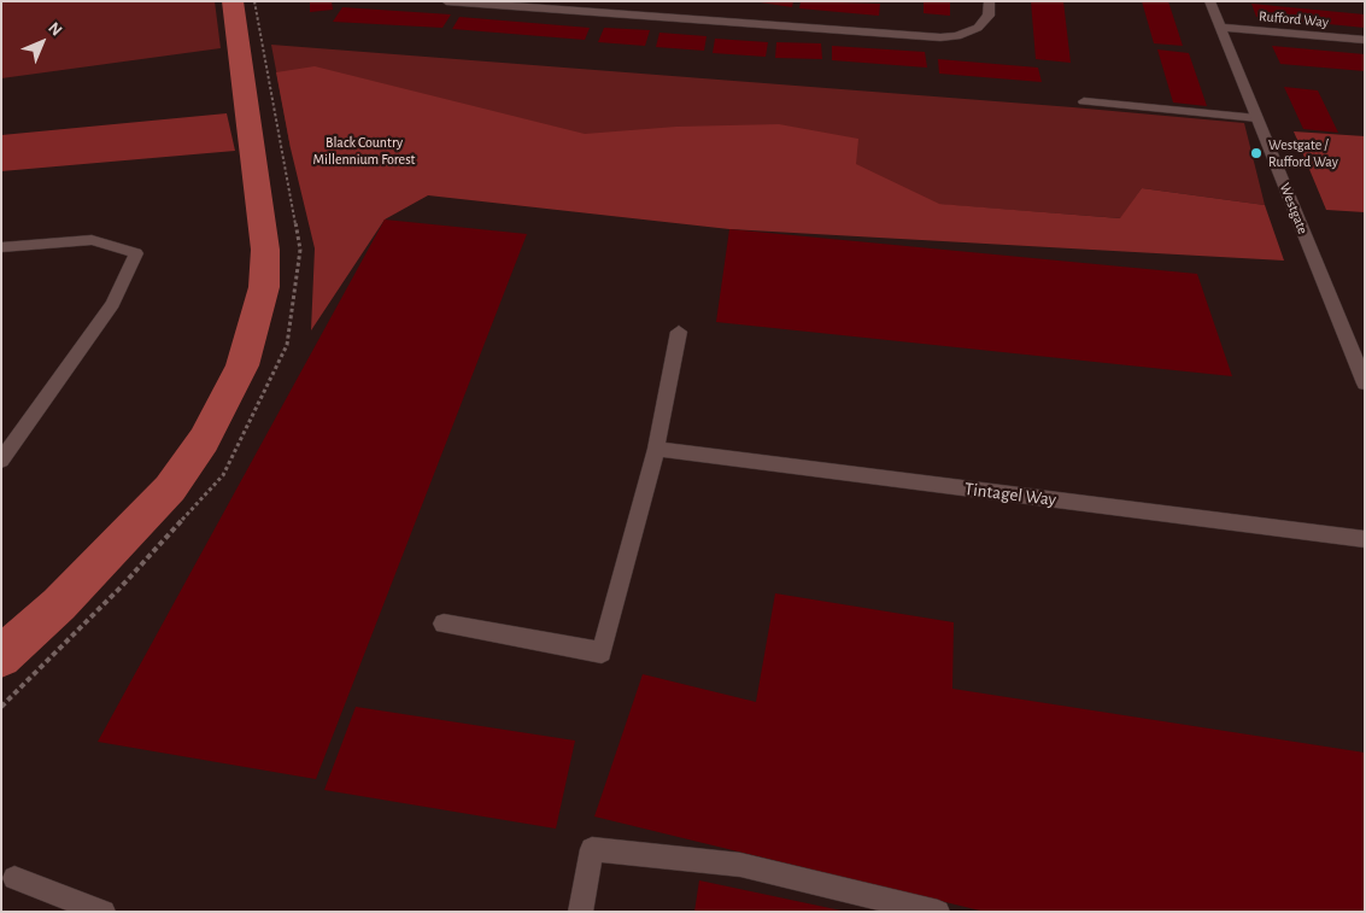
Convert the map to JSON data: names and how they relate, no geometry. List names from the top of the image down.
{
  "streets": {
    "street": ["Rufford Way", "Westgate", "Tintagel Way"]
  },
  "crossings": [
    ["Rufford Way", "Westgate"]
  ],
  "parks": ["Black Country Millennium Forest"],
  "places": ["Westgate / Rufford Way"],
  "north": "top right"
}
